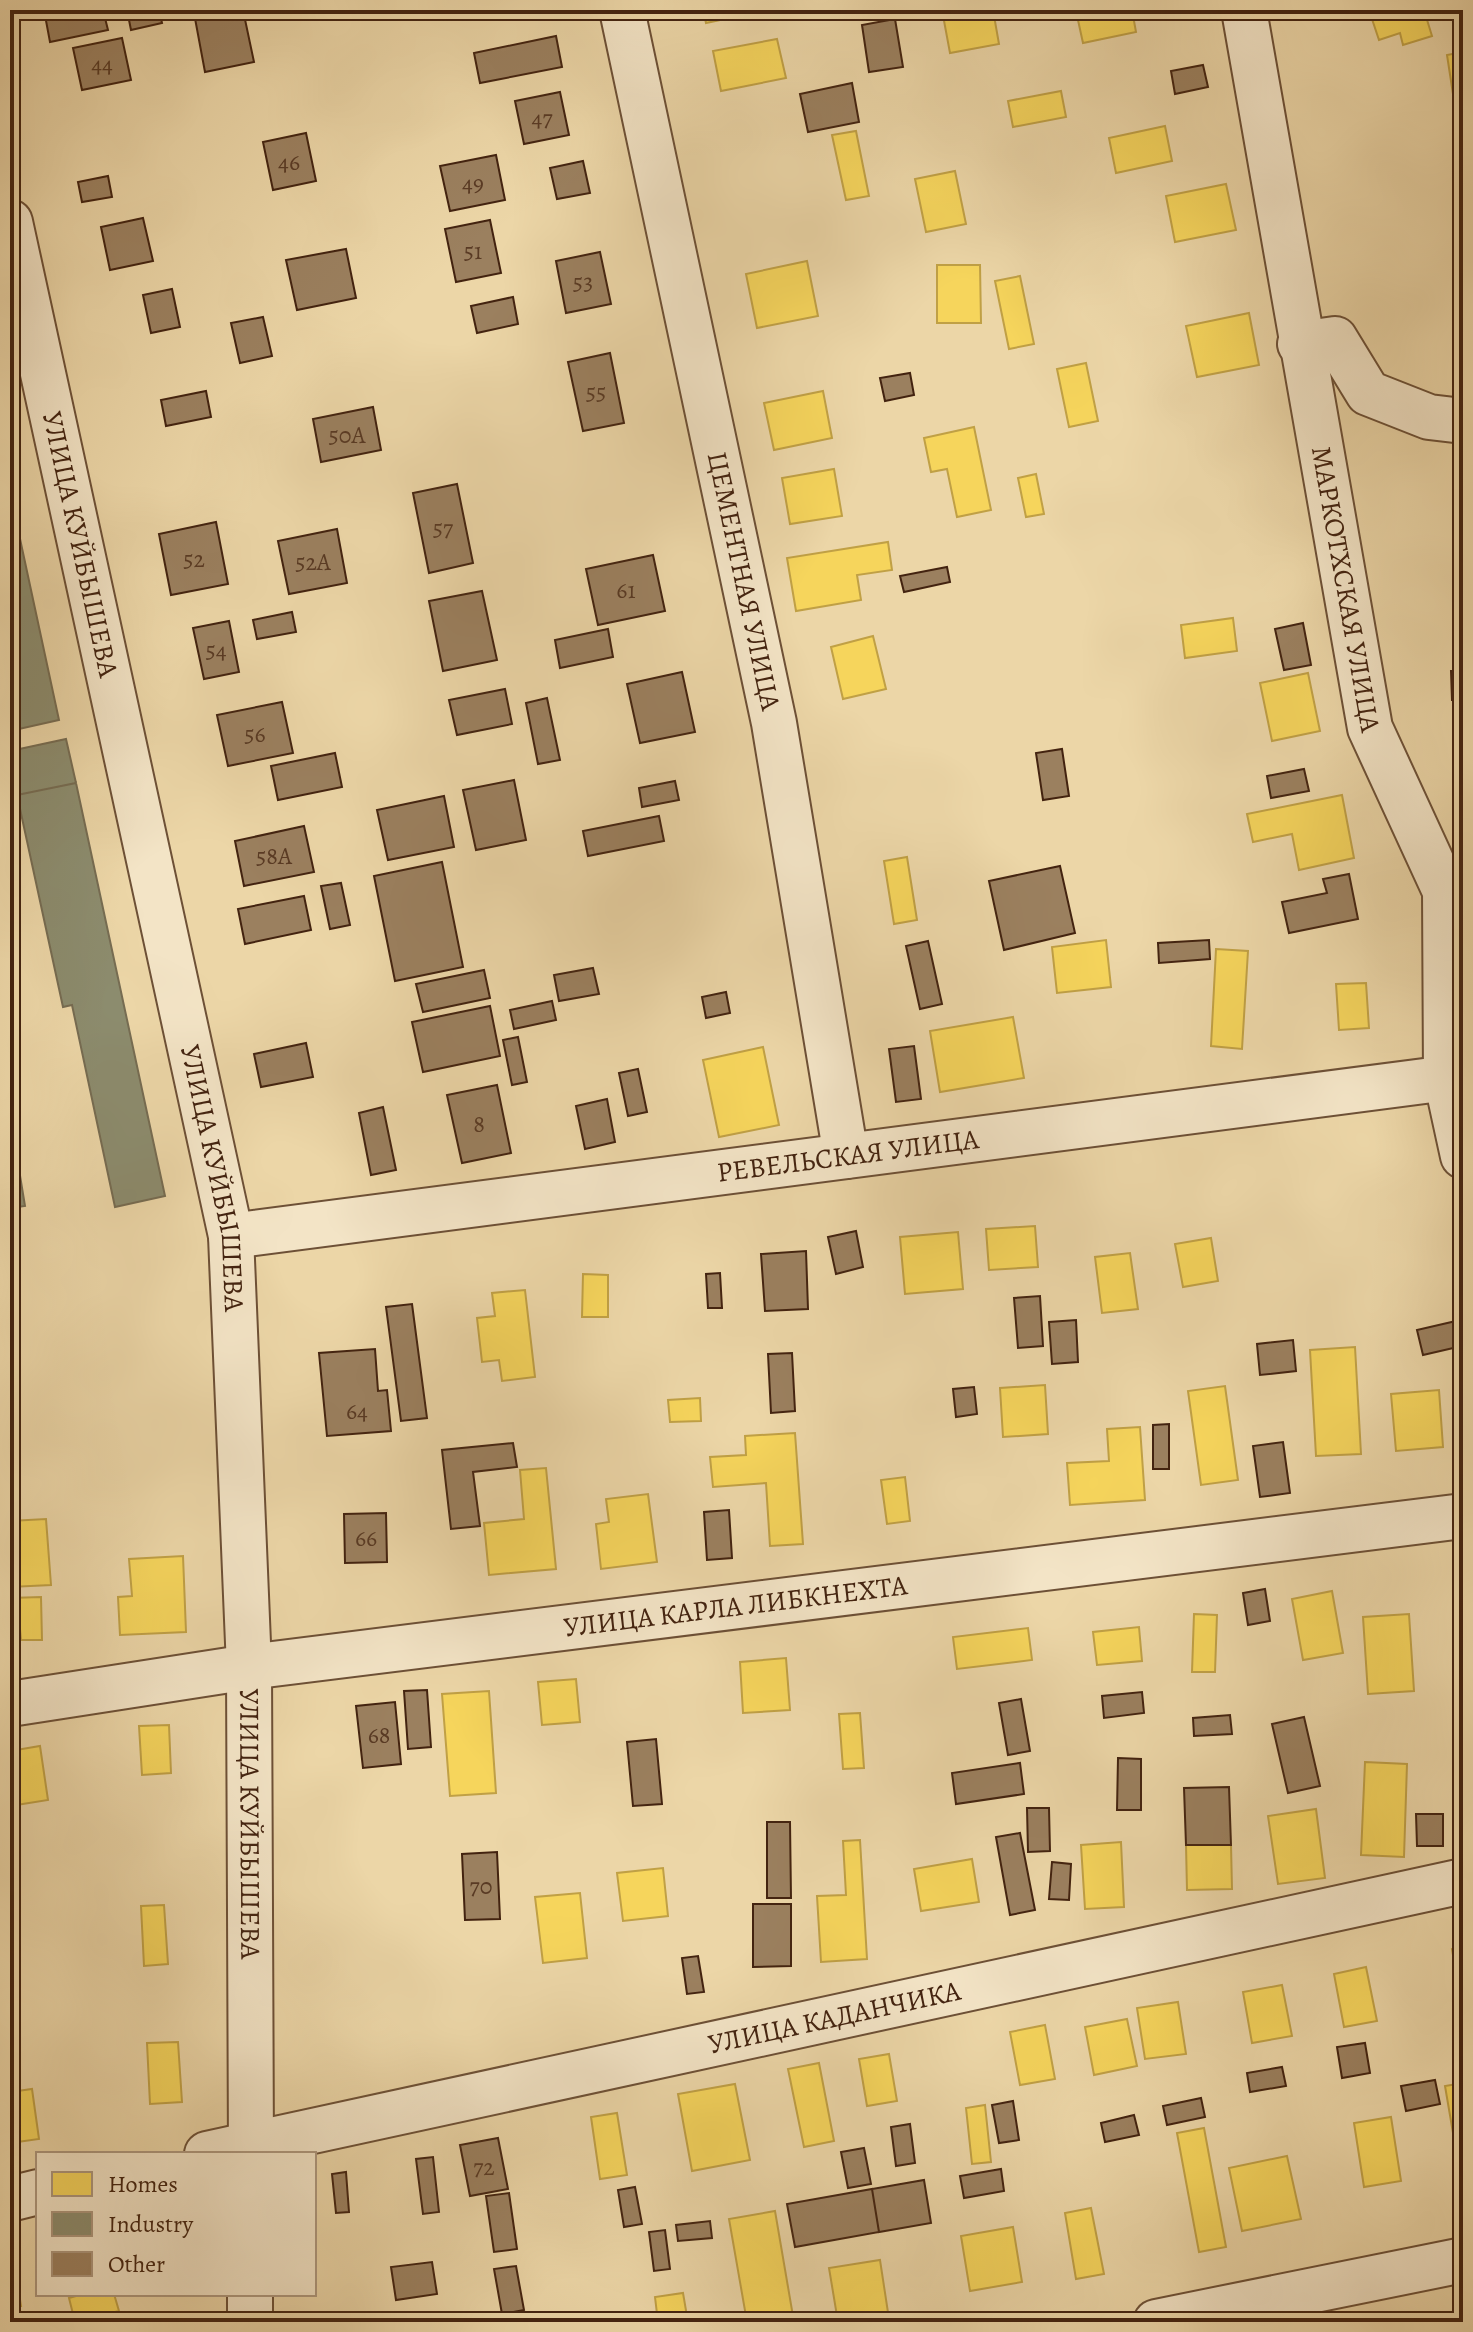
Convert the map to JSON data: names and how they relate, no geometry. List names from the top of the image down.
{
  "streets": {
    "street": [
      "УЛИЦА КУЙБЫШЕВА",
      "ЦЕМЕНТНАЯ УЛИЦА",
      "МАРКОТХСКАЯ УЛИЦА",
      "РЕВЕЛЬСКАЯ УЛИЦА",
      "УЛИЦА КАРЛА ЛИБКНЕХТА",
      "УЛИЦА КАДАНЧИКА"
    ]
  },
  "crossings": [
    ["УЛИЦА КУЙБЫШЕВА", "РЕВЕЛЬСКАЯ УЛИЦА"],
    ["УЛИЦА КУЙБЫШЕВА", "УЛИЦА КАРЛА ЛИБКНЕХТА"],
    ["УЛИЦА КУЙБЫШЕВА", "УЛИЦА КАДАНЧИКА"],
    ["ЦЕМЕНТНАЯ УЛИЦА", "РЕВЕЛЬСКАЯ УЛИЦА"],
    ["МАРКОТХСКАЯ УЛИЦА", "РЕВЕЛЬСКАЯ УЛИЦА"]
  ],
  "house_numbers": [
    "44",
    "47",
    "46",
    "49",
    "51",
    "53",
    "55",
    "50А",
    "57",
    "52",
    "52А",
    "61",
    "54",
    "56",
    "58А",
    "8",
    "64",
    "66",
    "68",
    "70",
    "72"
  ],
  "legend": ["Homes", "Industry", "Other"]
}
